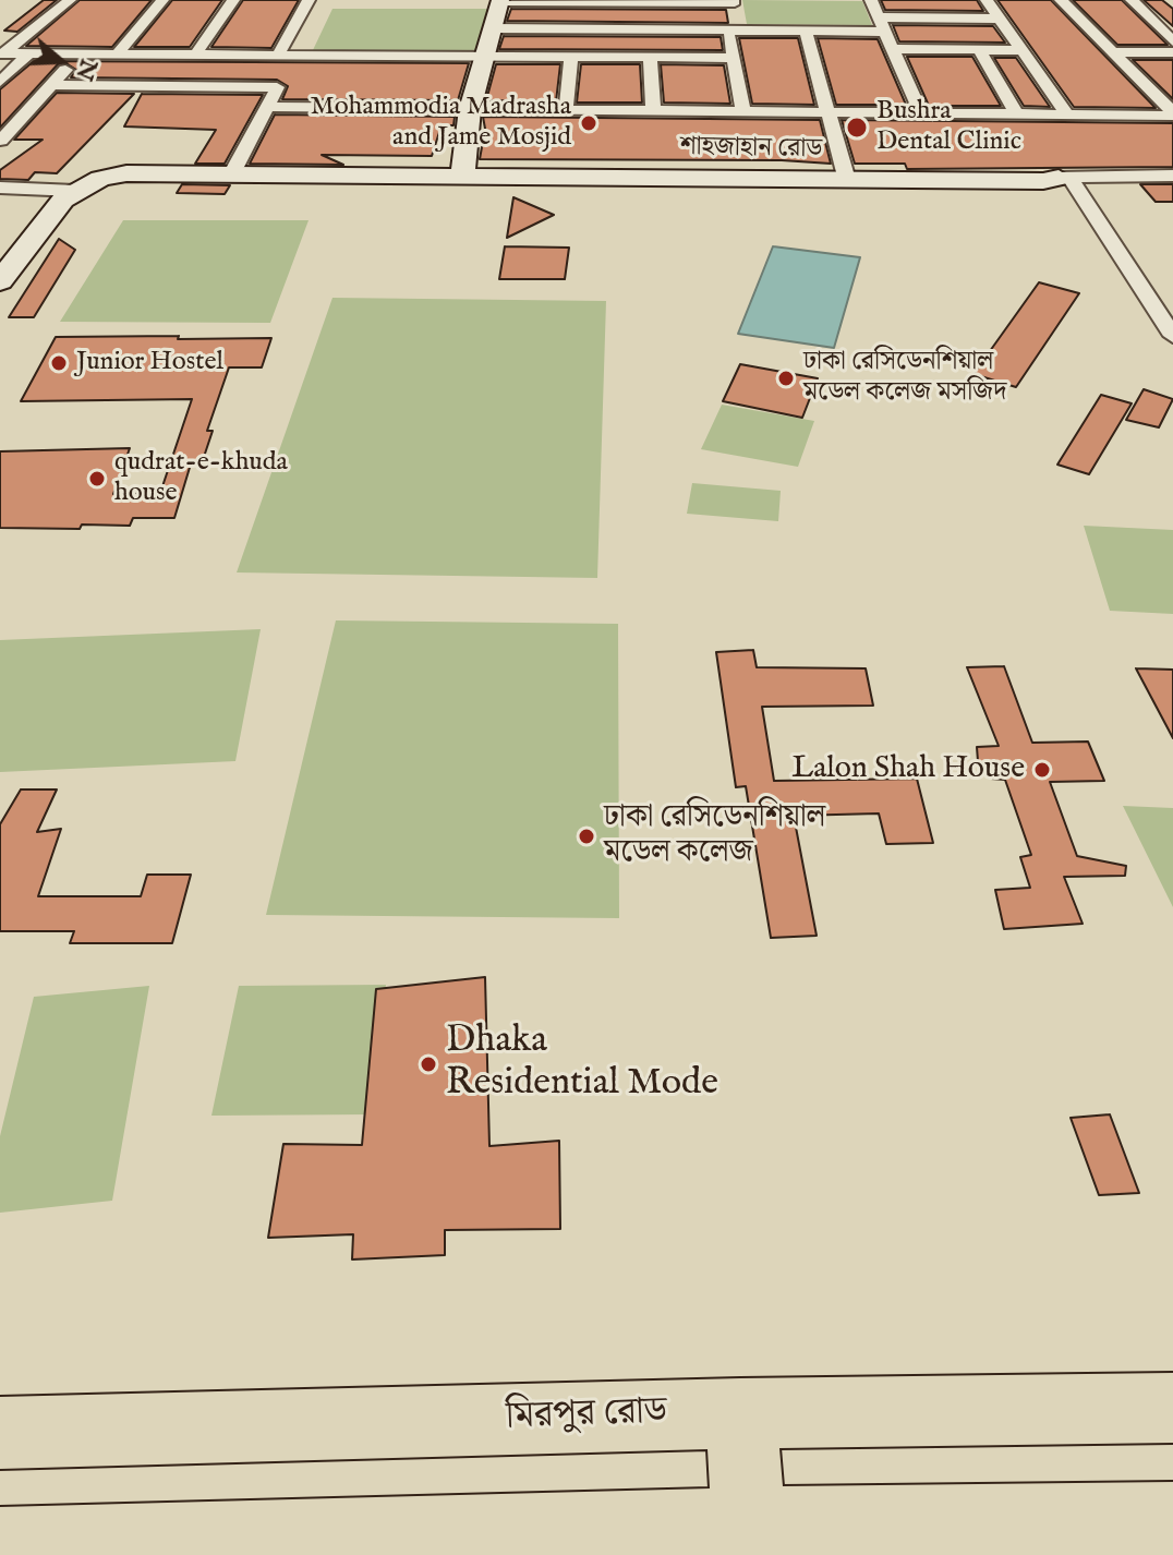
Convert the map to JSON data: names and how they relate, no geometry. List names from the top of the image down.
{
  "streets": {
    "highway": ["মিরপুর রোড"],
    "street": ["শাহজাহান রোড"]
  },
  "places": [
    "Mohammodia Madrasha and Jame Mosjid",
    "Bushra Dental Clinic",
    "Junior Hostel",
    "ঢাকা রেসিডেনশিয়াল মডেল কলেজ মসজিদ",
    "qudrat-e-khuda house",
    "Lalon Shah House",
    "ঢাকা রেসিডেনশিয়াল মডেল কলেজ",
    "Dhaka Residential Mode"
  ],
  "north": "right"
}
